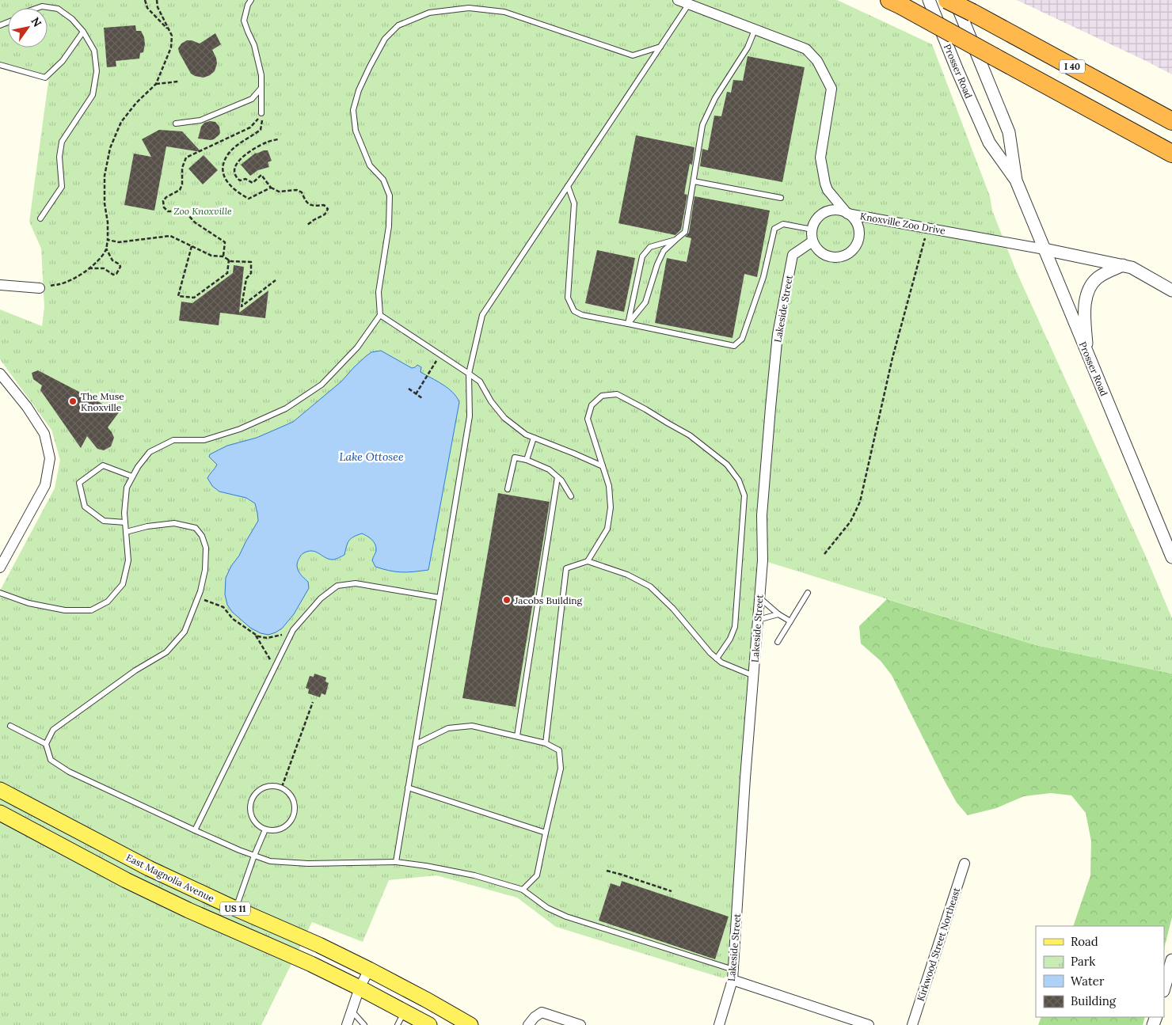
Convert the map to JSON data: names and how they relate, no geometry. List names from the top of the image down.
{
  "streets": {
    "highway": ["I 40"],
    "main road": ["East Magnolia Avenue", "US 11"],
    "street": [
      "Prosser Road",
      "Knoxville Zoo Drive",
      "Lakeside Street",
      "Kirkwood Street Northeast"
    ]
  },
  "crossings": [
    ["Prosser Road", "Knoxville Zoo Drive"],
    ["Knoxville Zoo Drive", "Lakeside Street"]
  ],
  "water": ["Lake Ottosee"],
  "parks": ["Zoo Knoxville"],
  "places": ["The Muse Knoxville", "Jacobs Building"],
  "legend": [
    "Road",
    "Park",
    "Water",
    "Building"
  ],
  "north": "top right"
}
